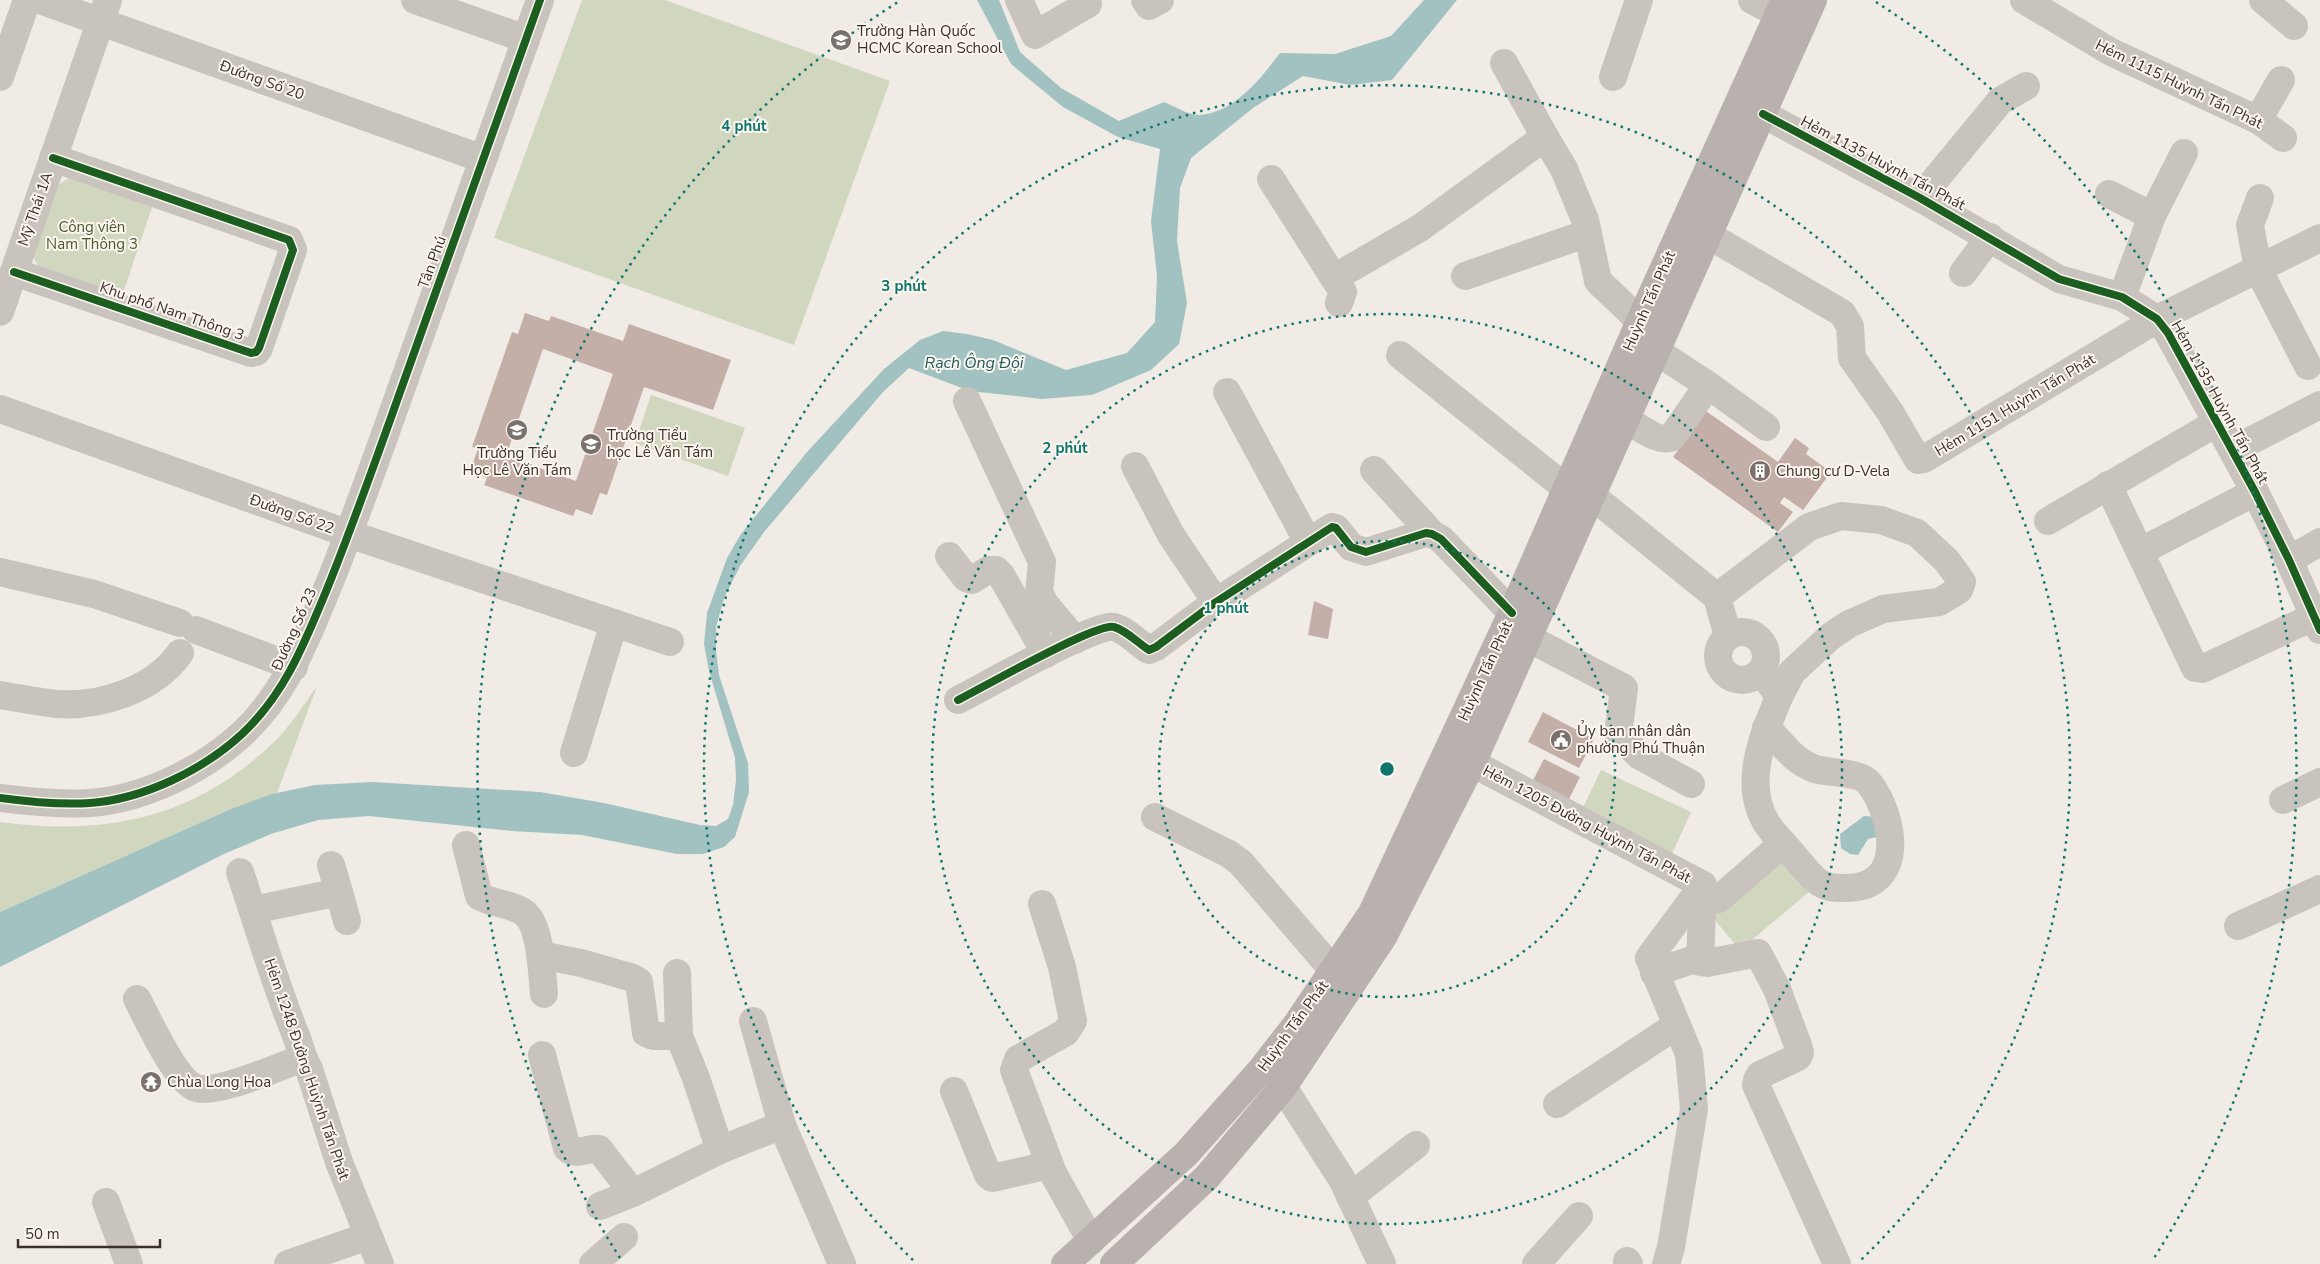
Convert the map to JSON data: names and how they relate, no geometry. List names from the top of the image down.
{
  "streets": {
    "main road": ["Huỳnh Tấn Phát"],
    "street": [
      "Đường Số 20",
      "Hẻm 1115 Huỳnh Tấn Phát",
      "Hẻm 1135 Huỳnh Tấn Phát",
      "Mỹ Thái 1A",
      "Tân Phú",
      "Khu phố Nam Thông 3",
      "Hẻm 1151 Huỳnh Tấn Phát",
      "Đường Số 22",
      "Đường Số 23",
      "Hẻm 1205 Đường Huỳnh Tấn Phát",
      "Hẻm 1248 Đường Huỳnh Tấn Phát"
    ]
  },
  "crossings": [
    ["Đường Số 20", "Mỹ Thái 1A"],
    ["Đường Số 20", "Tân Phú"],
    ["Hẻm 1135 Huỳnh Tấn Phát", "Huỳnh Tấn Phát"],
    ["Hẻm 1135 Huỳnh Tấn Phát", "Hẻm 1151 Huỳnh Tấn Phát"],
    ["Mỹ Thái 1A", "Khu phố Nam Thông 3"],
    ["Tân Phú", "Đường Số 22"],
    ["Tân Phú", "Đường Số 23"],
    ["Huỳnh Tấn Phát", "Hẻm 1151 Huỳnh Tấn Phát"],
    ["Huỳnh Tấn Phát", "Hẻm 1205 Đường Huỳnh Tấn Phát"],
    ["Đường Số 22", "Đường Số 23"]
  ],
  "water": ["Rạch Ông Đội"],
  "parks": ["Công viên Nam Thông 3"],
  "places": {
    "school or university": ["Trường Hàn Quốc HCMC Korean School", "Trường Tiểu Học Lê Văn Tám", "Trường Tiểu học Lê Văn Tám"],
    "building": ["Chung cư D-Vela"],
    "public building": ["Ủy ban nhân dân phường Phú Thuận"],
    "temple": ["Chùa Long Hoa"]
  },
  "scale_bar": "50 m",
  "rings": [
    "4 phút",
    "3 phút",
    "2 phút",
    "1 phút"
  ]
}
